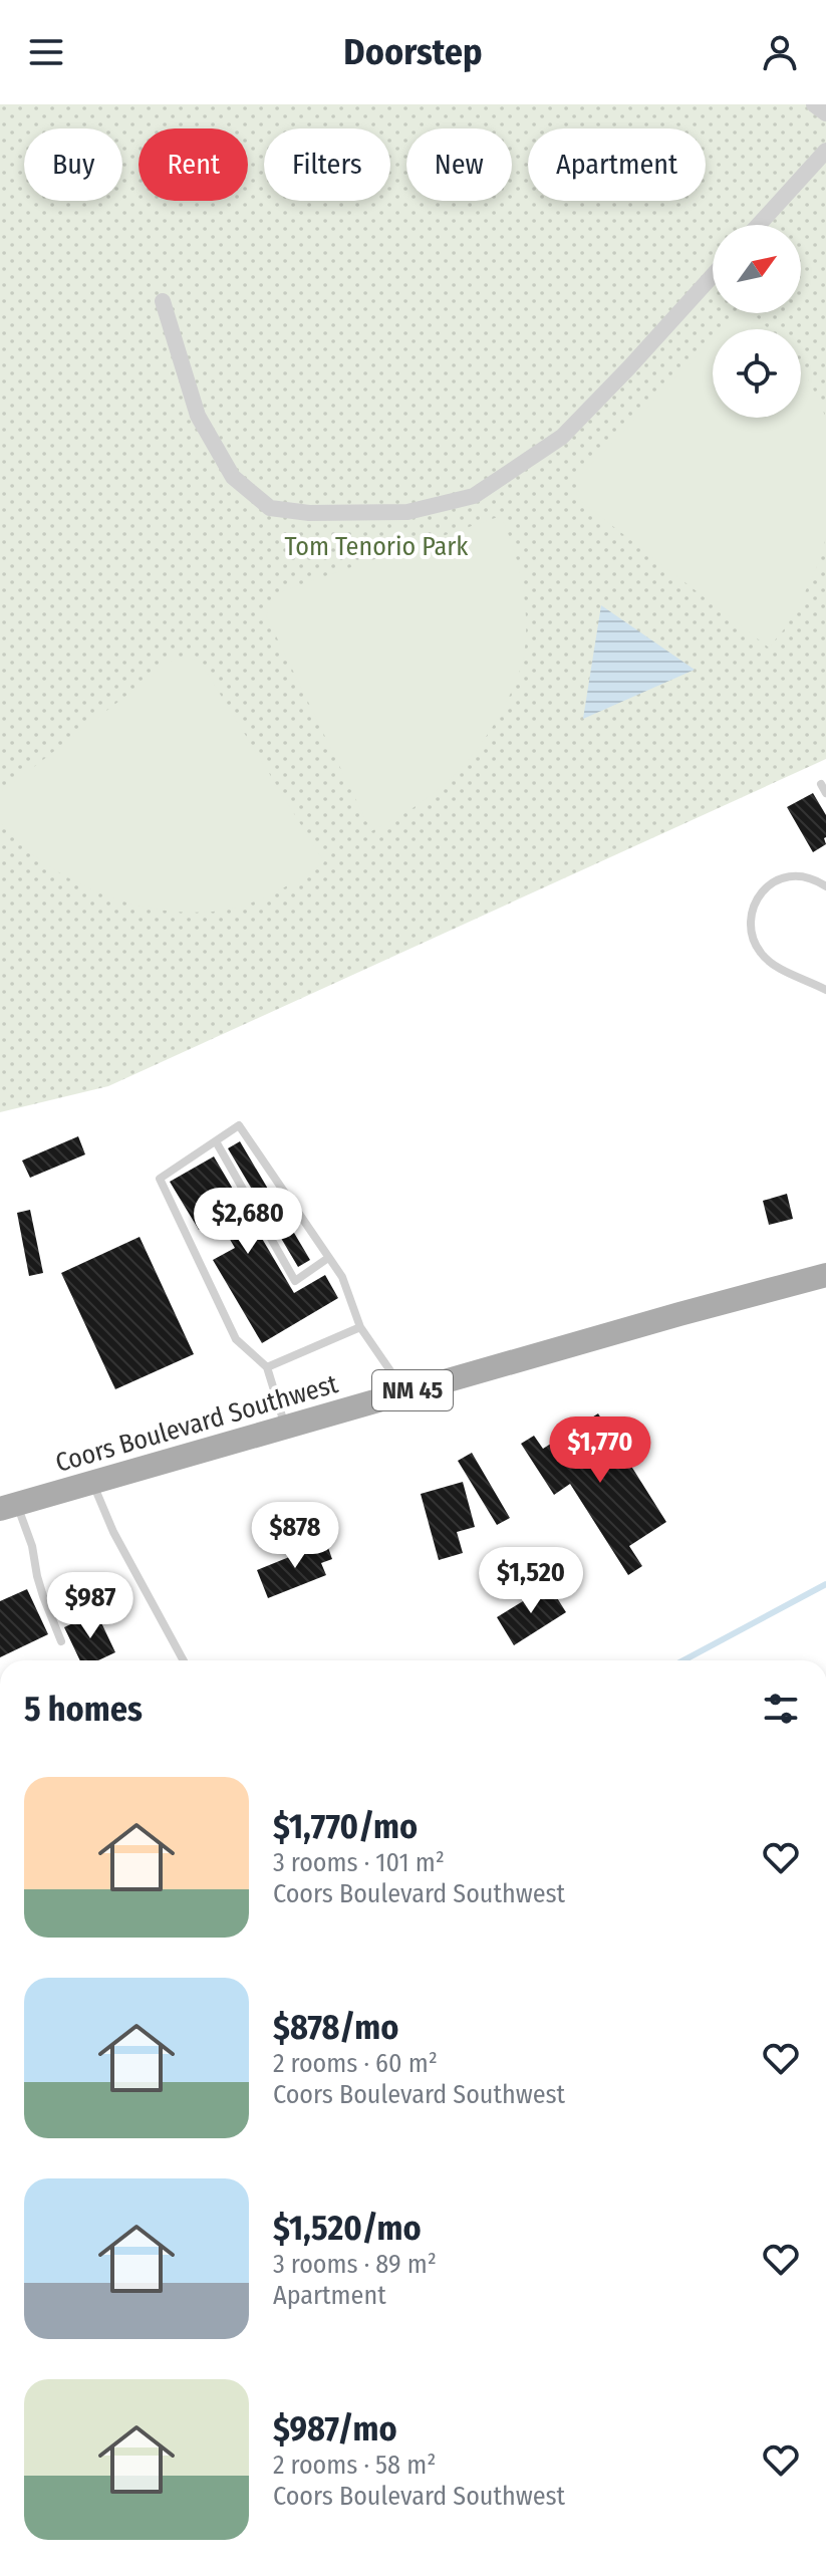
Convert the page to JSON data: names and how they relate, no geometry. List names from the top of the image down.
{
  "streets": {
    "main road": ["NM 45", "Coors Boulevard Southwest"]
  },
  "parks": ["Tom Tenorio Park"],
  "north": "top right",
  "page": {
    "header": "Doorstep",
    "chip": [
      "Buy",
      "Rent",
      "Filters",
      "New",
      "Apartment"
    ],
    "price": [
      "$2,680",
      "$1,770",
      "$878",
      "$1,520",
      "$987"
    ],
    "heading": "5 homes",
    "list": [
      {
        "name": "$1,770/mo",
        "note": "3 rooms · 101 m² · Coors Boulevard Southwest"
      },
      {
        "name": "$878/mo",
        "note": "2 rooms · 60 m² · Coors Boulevard Southwest"
      },
      {
        "name": "$1,520/mo",
        "note": "3 rooms · 89 m² · Apartment"
      },
      {
        "name": "$987/mo",
        "note": "2 rooms · 58 m² · Coors Boulevard Southwest"
      }
    ]
  }
}
